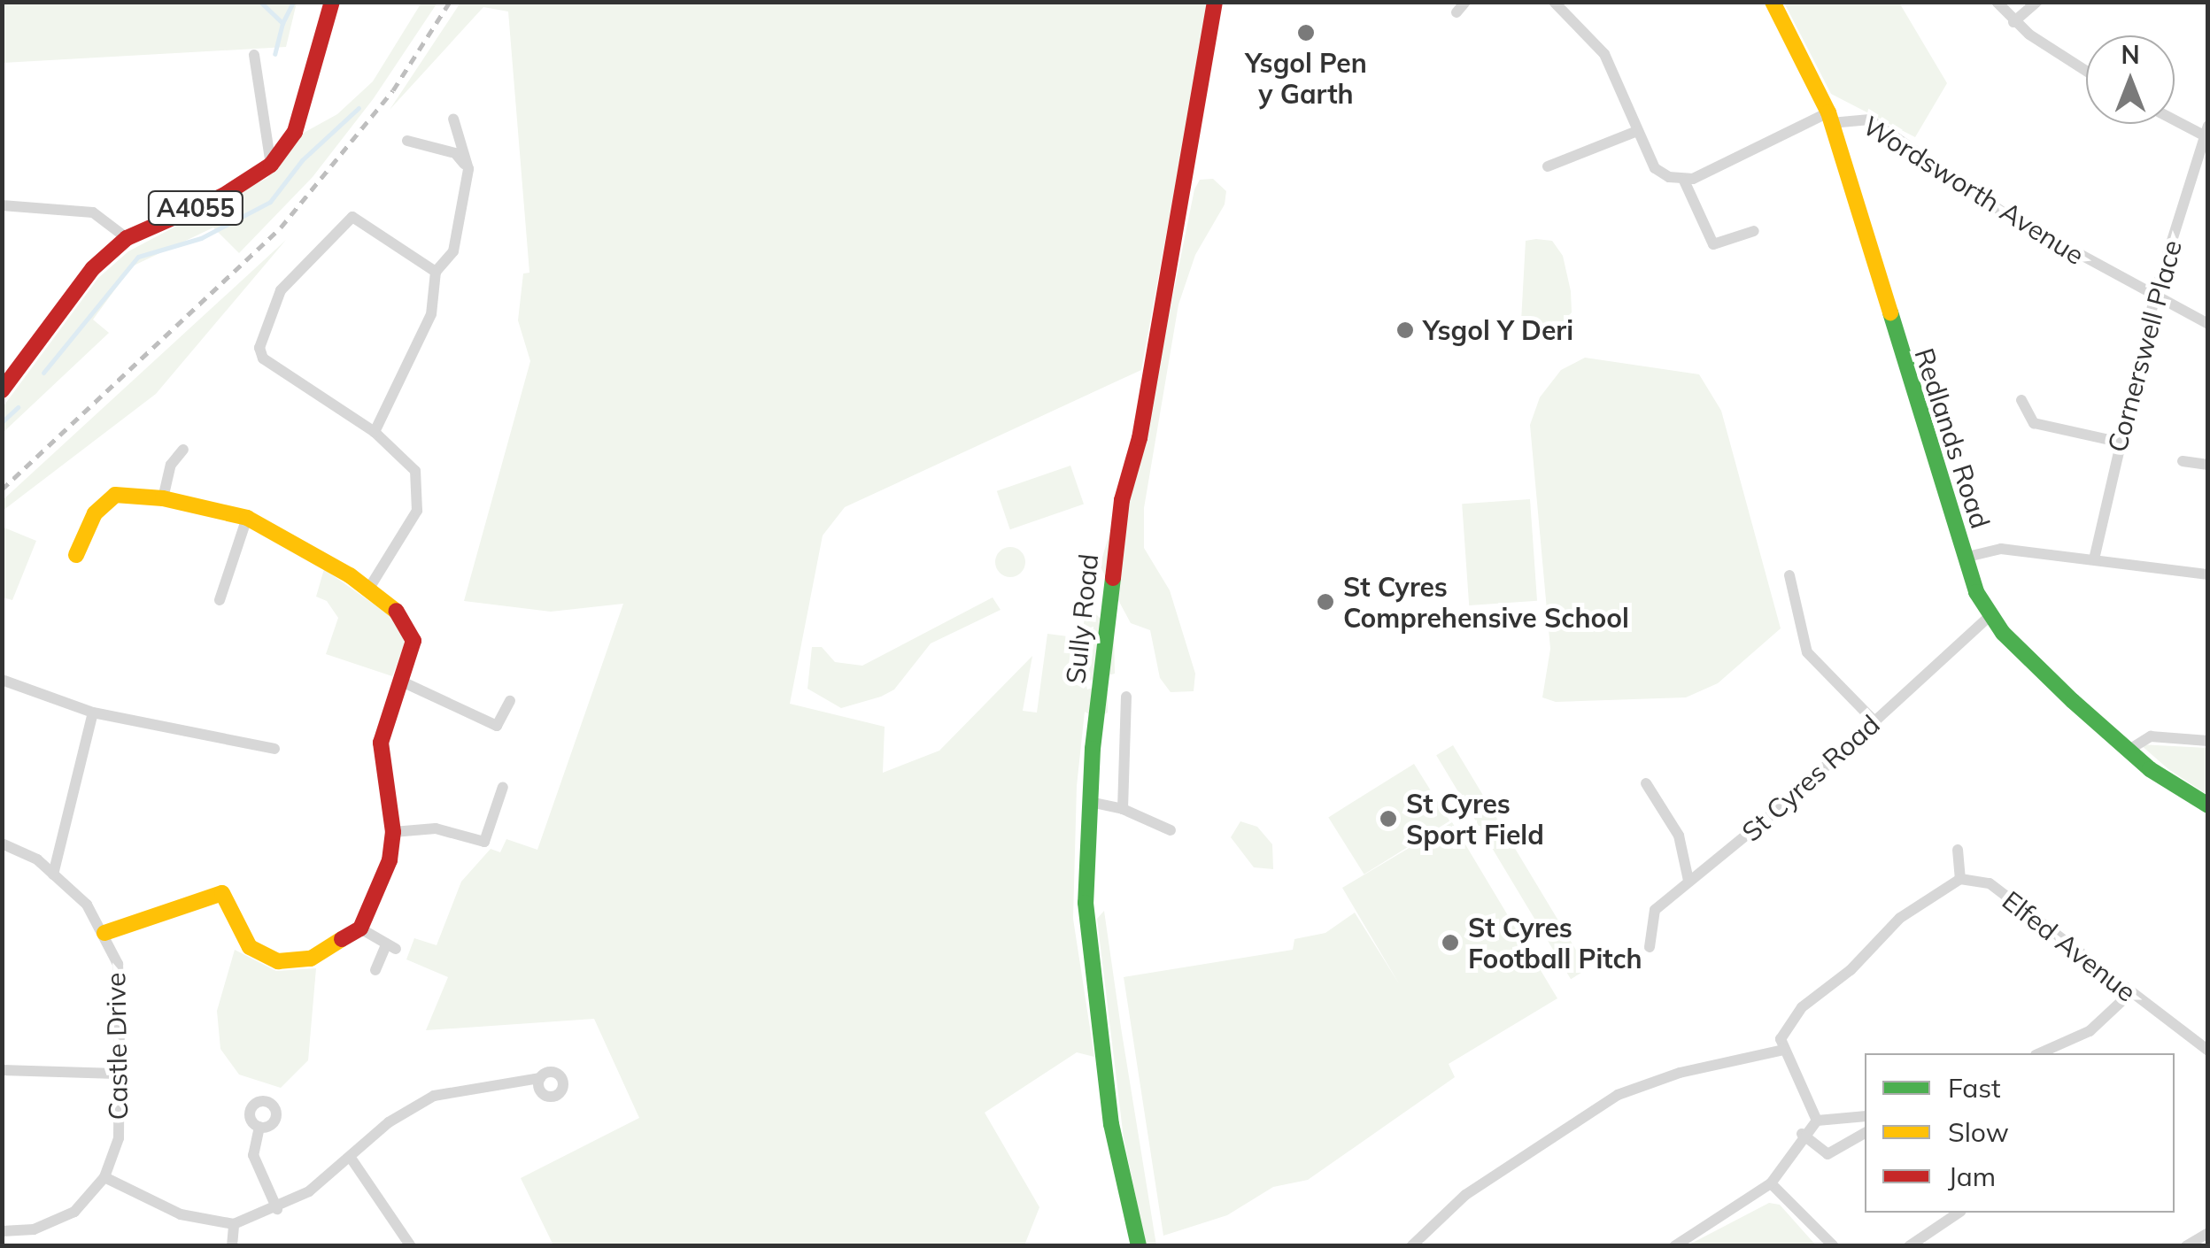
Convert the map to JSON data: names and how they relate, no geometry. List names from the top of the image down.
{
  "streets": {
    "street": [
      "Wordsworth Avenue",
      "A4055",
      "Cornerswell Place",
      "Redlands Road",
      "Sully Road",
      "St Cyres Road",
      "Elfed Avenue",
      "Castle Drive"
    ]
  },
  "crossings": [
    ["Wordsworth Avenue", "Cornerswell Place"],
    ["Wordsworth Avenue", "Redlands Road"],
    ["Redlands Road", "St Cyres Road"]
  ],
  "places": [
    "Ysgol Pen y Garth",
    "Ysgol Y Deri",
    "St Cyres Comprehensive School",
    "St Cyres Sport Field",
    "St Cyres Football Pitch"
  ],
  "legend": ["Fast", "Slow", "Jam"],
  "north": "top"
}
